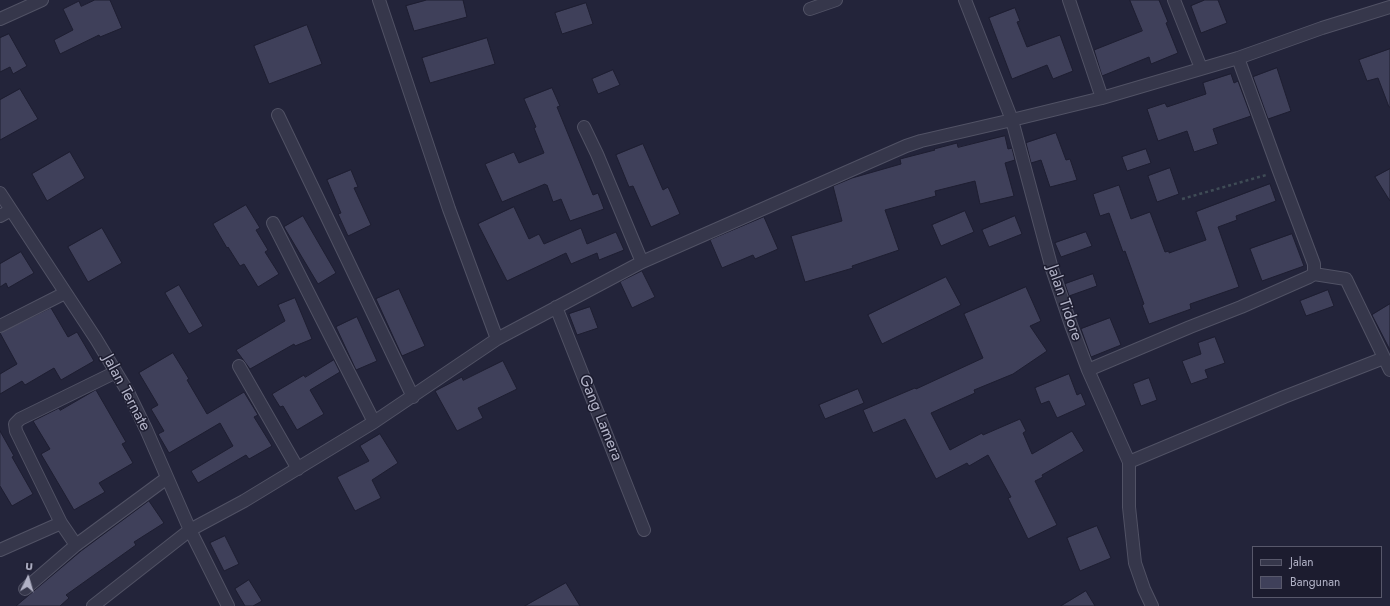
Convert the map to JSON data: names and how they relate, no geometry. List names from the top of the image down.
{
  "streets": {
    "street": ["Jalan Tidore", "Jalan Ternate", "Gang Lamera"]
  },
  "legend": ["Jalan", "Bangunan"],
  "north": "top"
}
